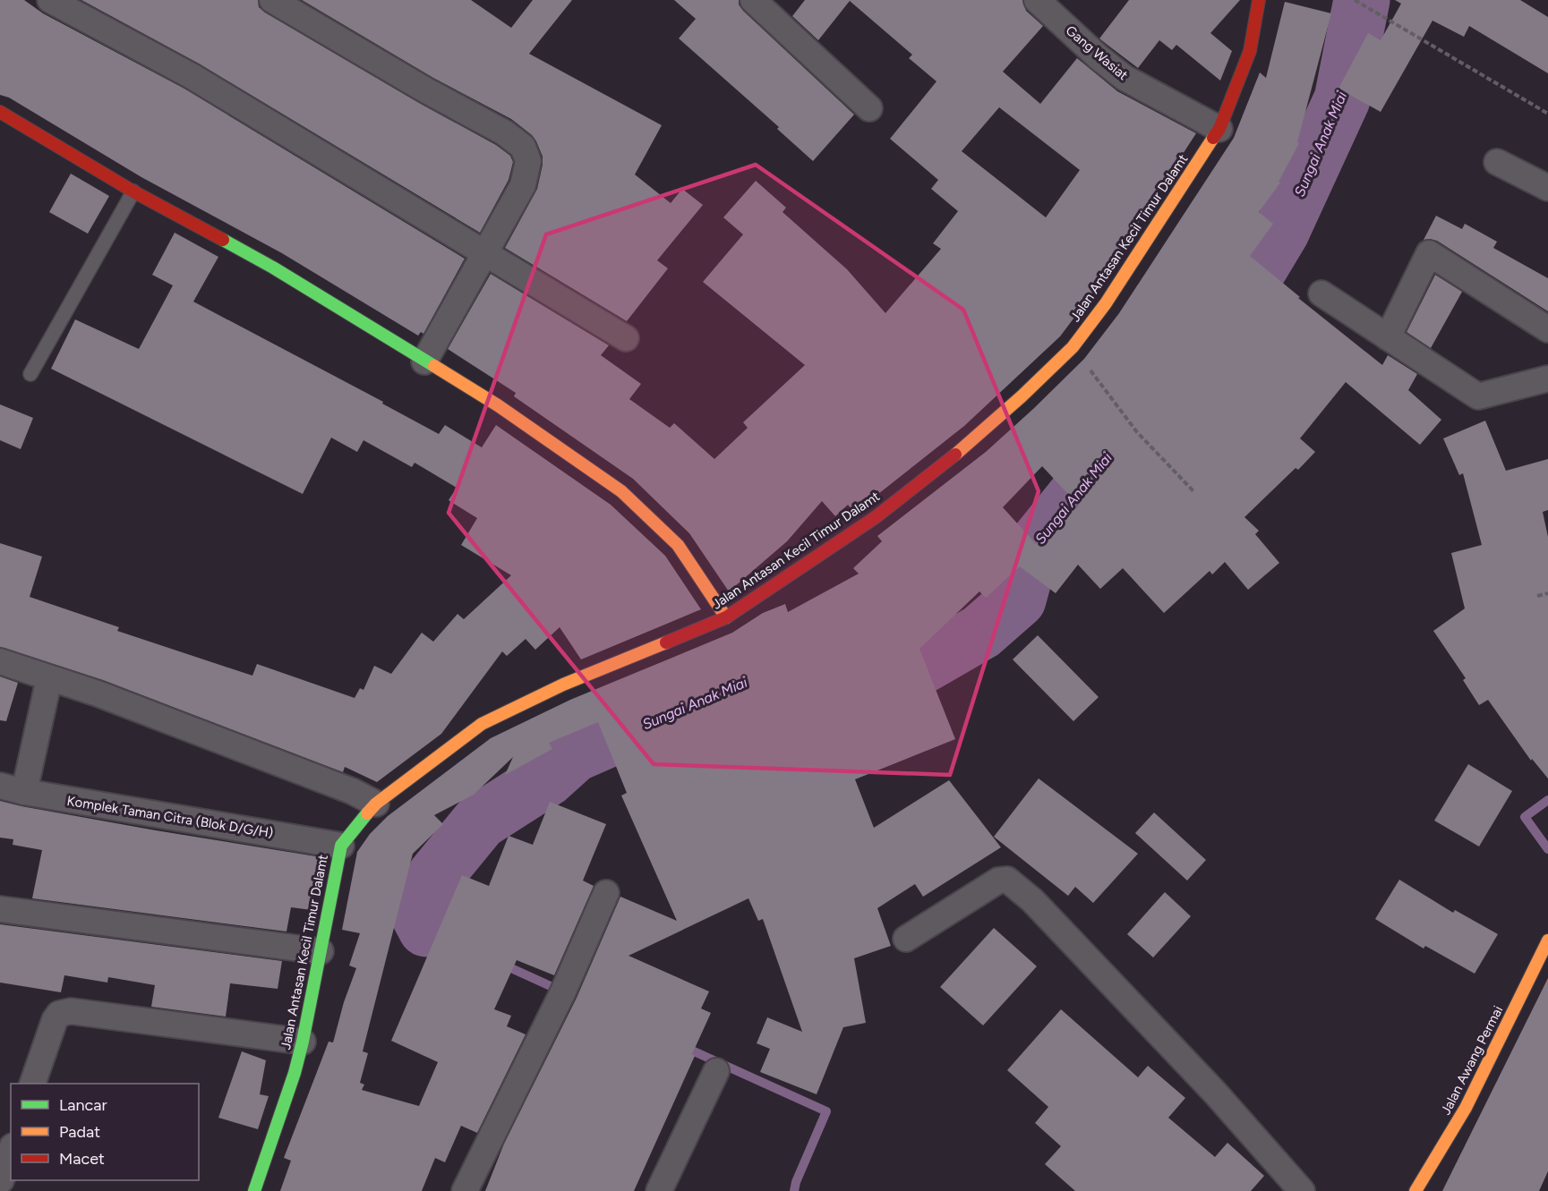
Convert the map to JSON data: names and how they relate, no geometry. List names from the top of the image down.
{
  "streets": {
    "street": [
      "Gang Wasiat",
      "Jalan Antasan Kecil Timur Dalamt",
      "Komplek Taman Citra (Blok D/G/H)",
      "Jalan Awang Permai"
    ]
  },
  "crossings": [
    ["Gang Wasiat", "Jalan Antasan Kecil Timur Dalamt"],
    ["Jalan Antasan Kecil Timur Dalamt", "Komplek Taman Citra (Blok D/G/H)"]
  ],
  "water": ["Sungai Anak Miai"],
  "legend": ["Lancar", "Padat", "Macet"]
}
